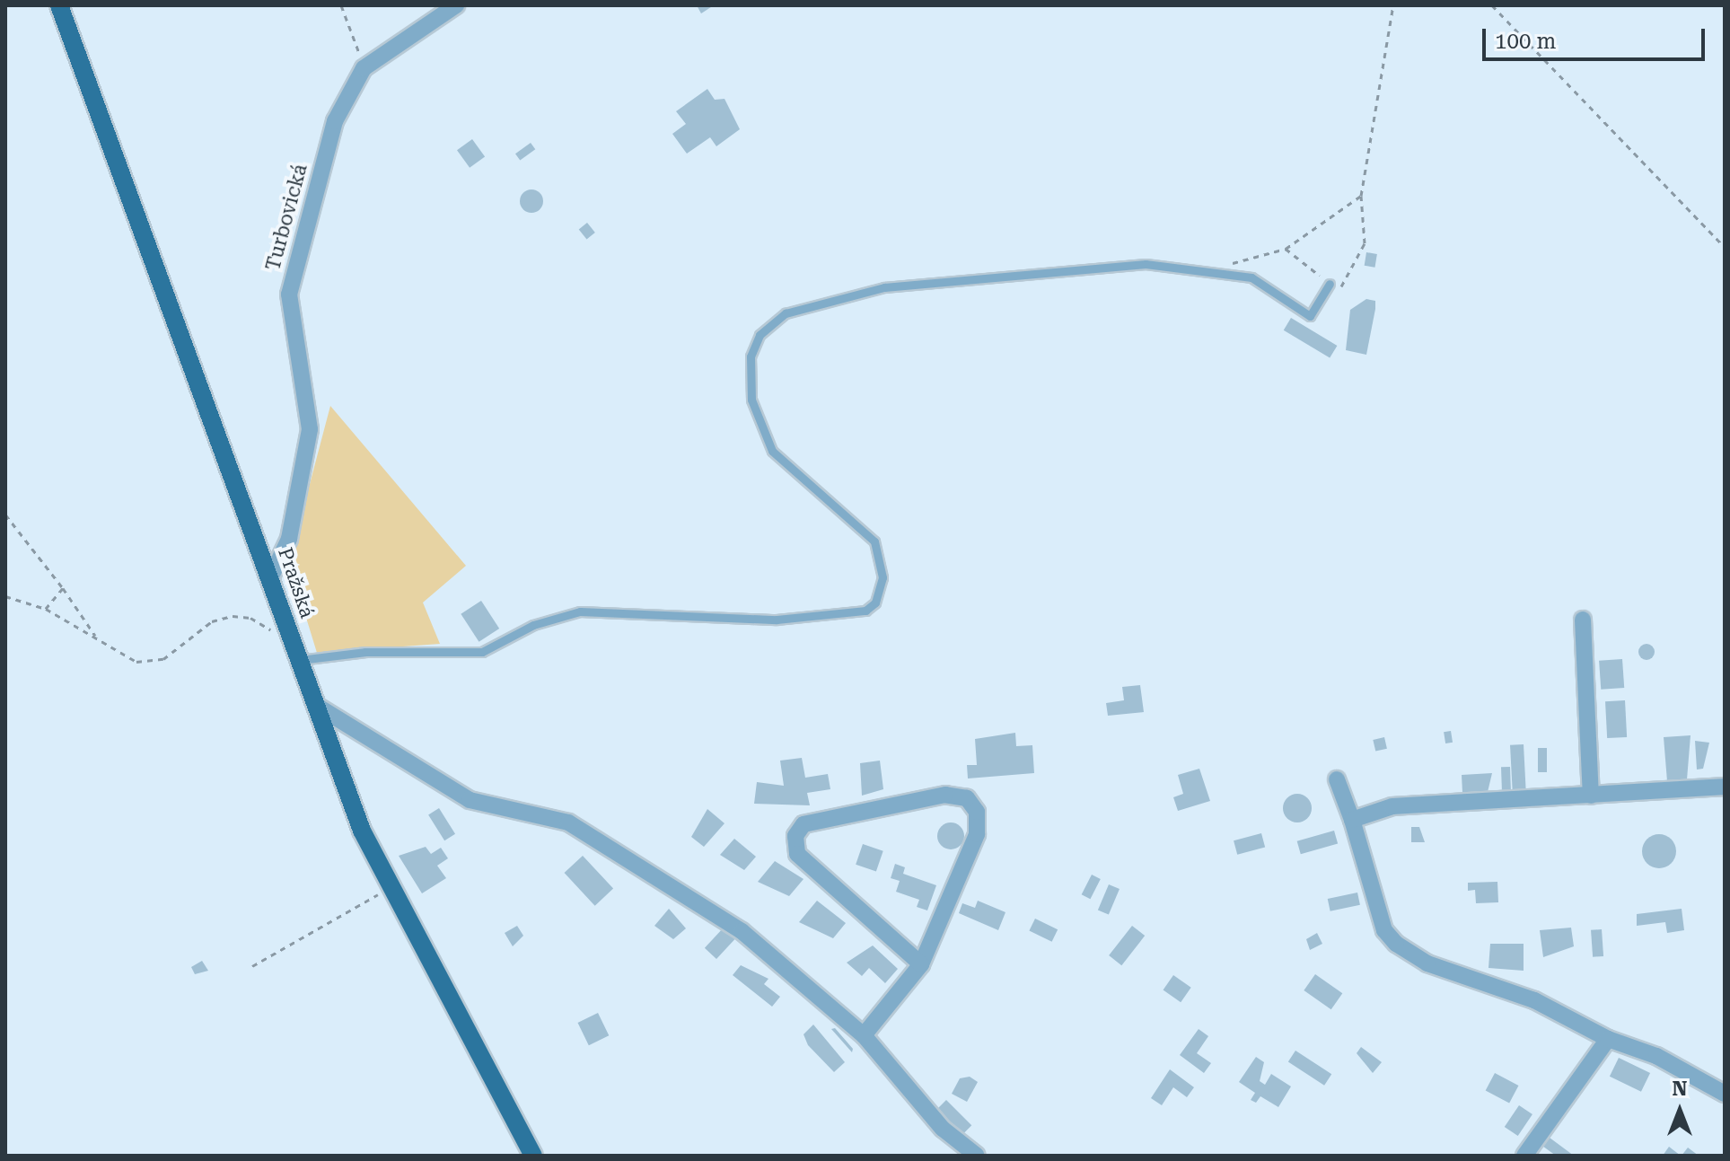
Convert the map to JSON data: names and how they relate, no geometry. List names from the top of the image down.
{
  "streets": {
    "main road": ["Pražská"],
    "street": ["Turbovická"]
  },
  "crossings": [
    ["Turbovická", "Pražská"]
  ],
  "scale_bar": "100 m",
  "north": "top"
}
